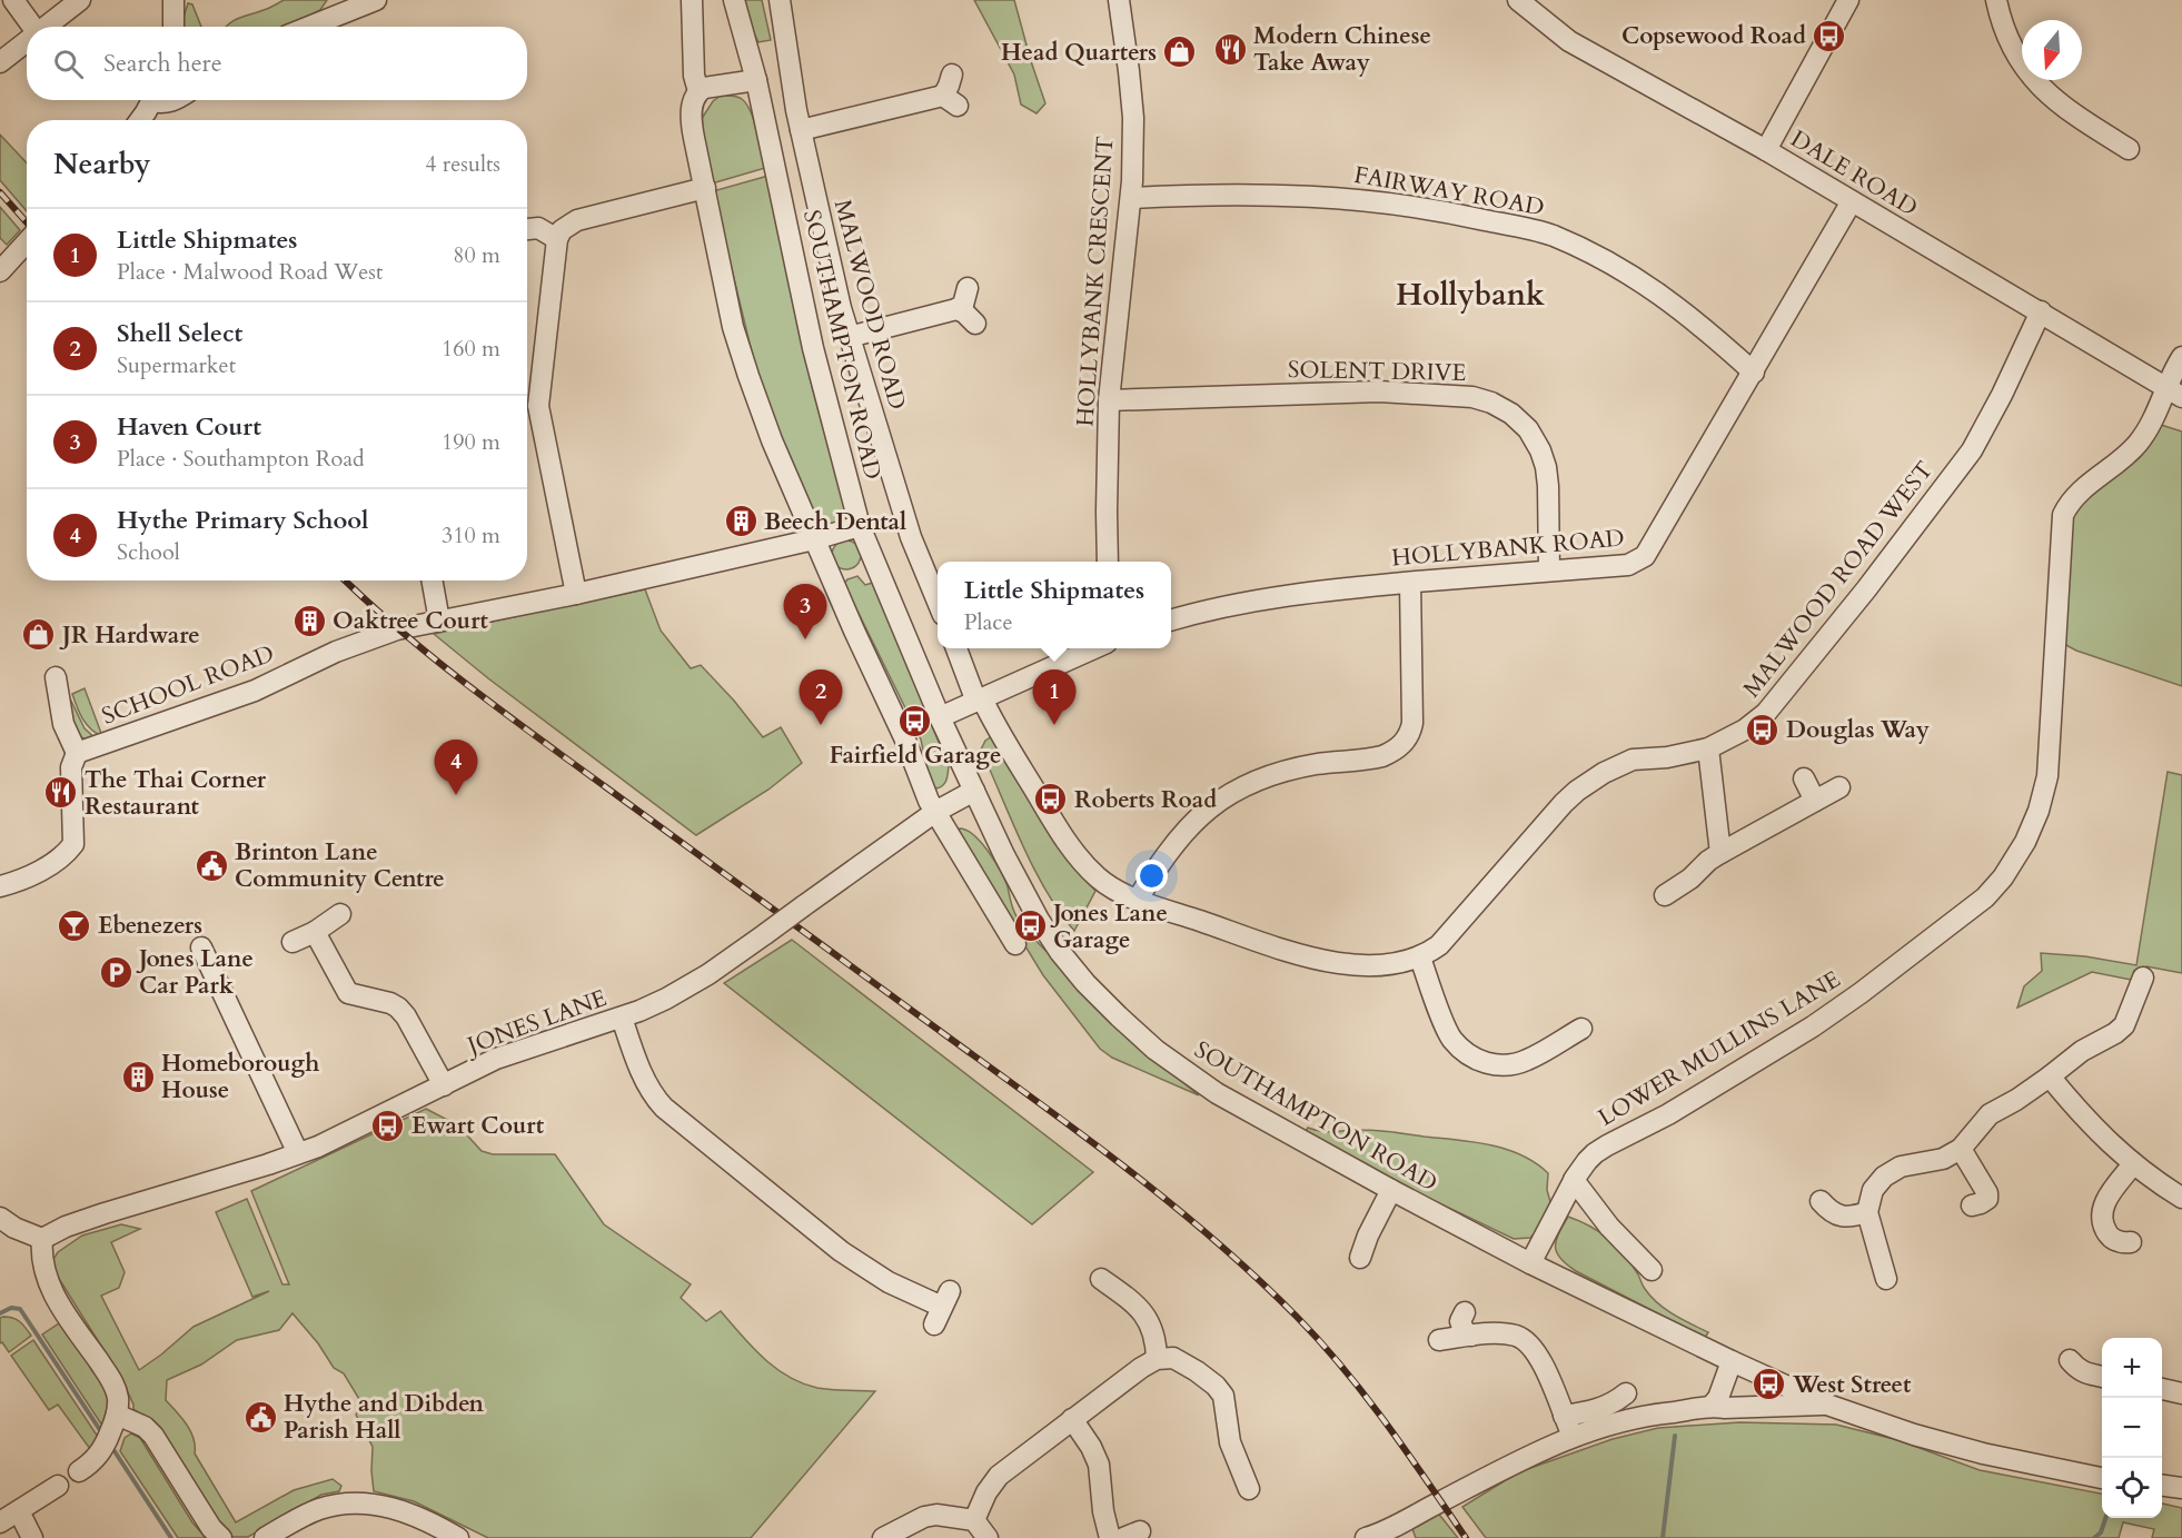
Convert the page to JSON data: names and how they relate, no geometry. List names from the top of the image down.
{
  "streets": {
    "street": [
      "DALE ROAD",
      "FAIRWAY ROAD",
      "HOLLYBANK CRESCENT",
      "MALWOOD ROAD",
      "SOUTHAMPTON ROAD",
      "SOLENT DRIVE",
      "HOLLYBANK ROAD",
      "MALWOOD ROAD WEST",
      "SCHOOL ROAD",
      "JONES LANE",
      "LOWER MULLINS LANE"
    ]
  },
  "crossings": [
    ["DALE ROAD", "HOLLYBANK ROAD"],
    ["DALE ROAD", "MALWOOD ROAD WEST"],
    ["DALE ROAD", "LOWER MULLINS LANE"],
    ["FAIRWAY ROAD", "HOLLYBANK CRESCENT"],
    ["FAIRWAY ROAD", "HOLLYBANK ROAD"],
    ["HOLLYBANK CRESCENT", "SOLENT DRIVE"],
    ["SOUTHAMPTON ROAD", "SCHOOL ROAD"],
    ["SOUTHAMPTON ROAD", "JONES LANE"],
    ["SOUTHAMPTON ROAD", "LOWER MULLINS LANE"],
    ["SOLENT DRIVE", "HOLLYBANK ROAD"]
  ],
  "districts": ["Hollybank"],
  "places": {
    "bus stop": [
      "Copsewood Road",
      "Fairfield Garage",
      "Douglas Way",
      "Roberts Road",
      "Jones Lane Garage",
      "Ewart Court",
      "West Street"
    ],
    "restaurant": ["Modern Chinese Take Away", "The Thai Corner Restaurant"],
    "shop": ["Head Quarters", "JR Hardware"],
    "building": ["Beech Dental", "Oaktree Court", "Homeborough House"],
    "public building": ["Brinton Lane Community Centre", "Hythe and Dibden Parish Hall"],
    "bar": ["Ebenezers"],
    "parking": ["Jones Lane Car Park"]
  },
  "north": "bottom",
  "page": {
    "search": "Search here",
    "heading": ["Nearby", "4 results"],
    "list": [
      {
        "mark": "1",
        "name": "Little Shipmates",
        "note": "Place · Malwood Road West",
        "value": "80 m"
      },
      {
        "mark": "2",
        "name": "Shell Select",
        "note": "Supermarket",
        "value": "160 m"
      },
      {
        "mark": "3",
        "name": "Haven Court",
        "note": "Place · Southampton Road",
        "value": "190 m"
      },
      {
        "mark": "4",
        "name": "Hythe Primary School",
        "note": "School",
        "value": "310 m"
      }
    ],
    "popup": ["Little Shipmates", "Place"],
    "pins": [
      "3",
      "1",
      "2",
      "4"
    ],
    "map_buttons": ["+", "−"]
  }
}
